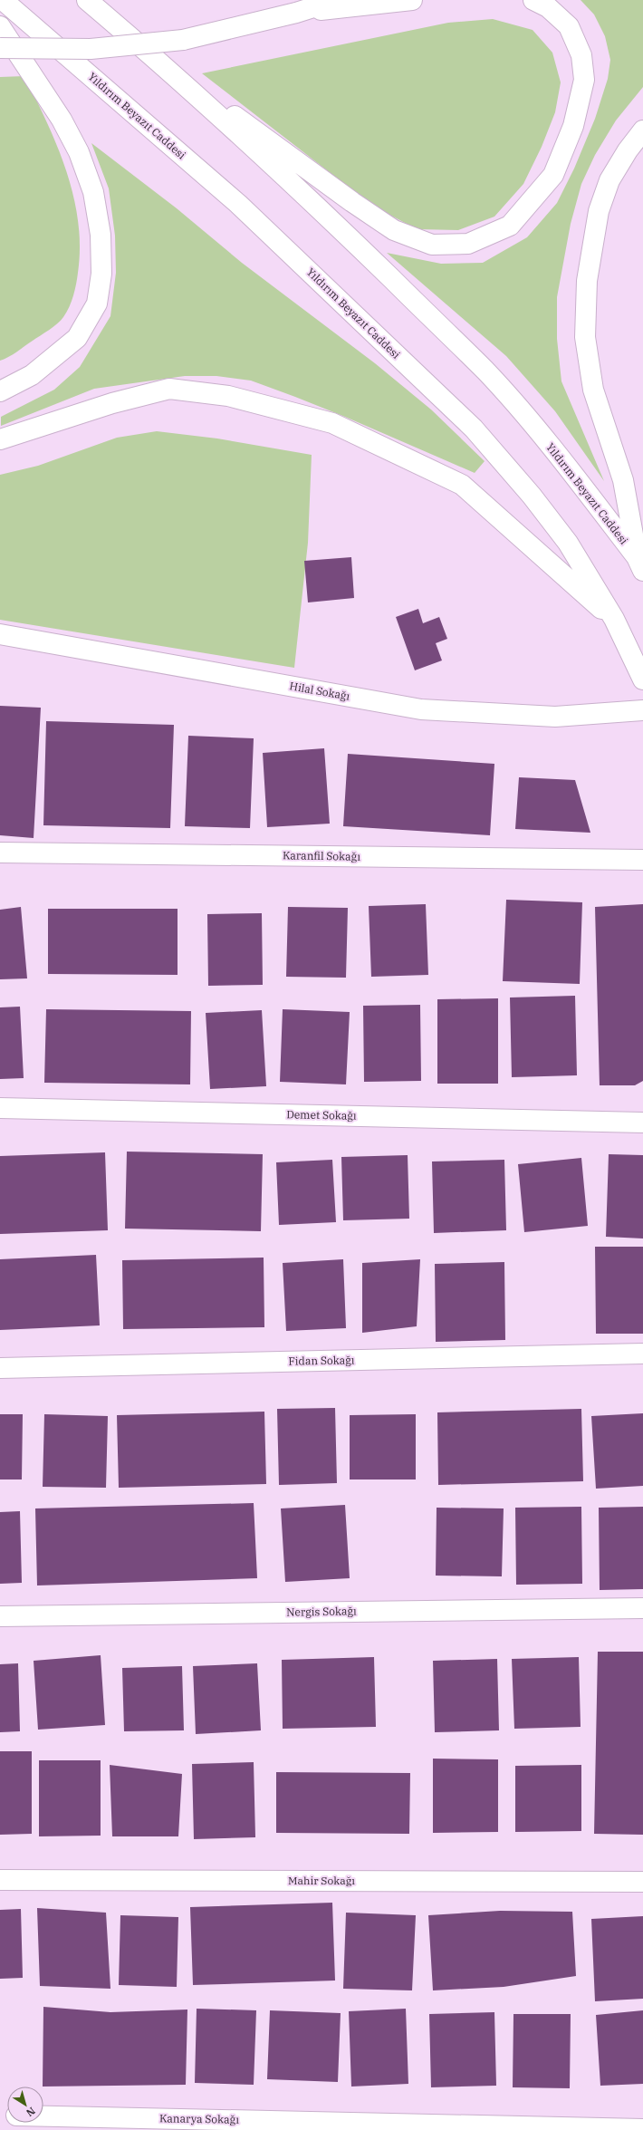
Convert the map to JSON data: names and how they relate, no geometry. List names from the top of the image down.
{
  "streets": {
    "street": [
      "Yıldırım Beyazıt Caddesi",
      "Hilal Sokağı",
      "Karanfil Sokağı",
      "Demet Sokağı",
      "Fidan Sokağı",
      "Nergis Sokağı",
      "Mahir Sokağı",
      "Kanarya Sokağı"
    ]
  },
  "north": "bottom right"
}
